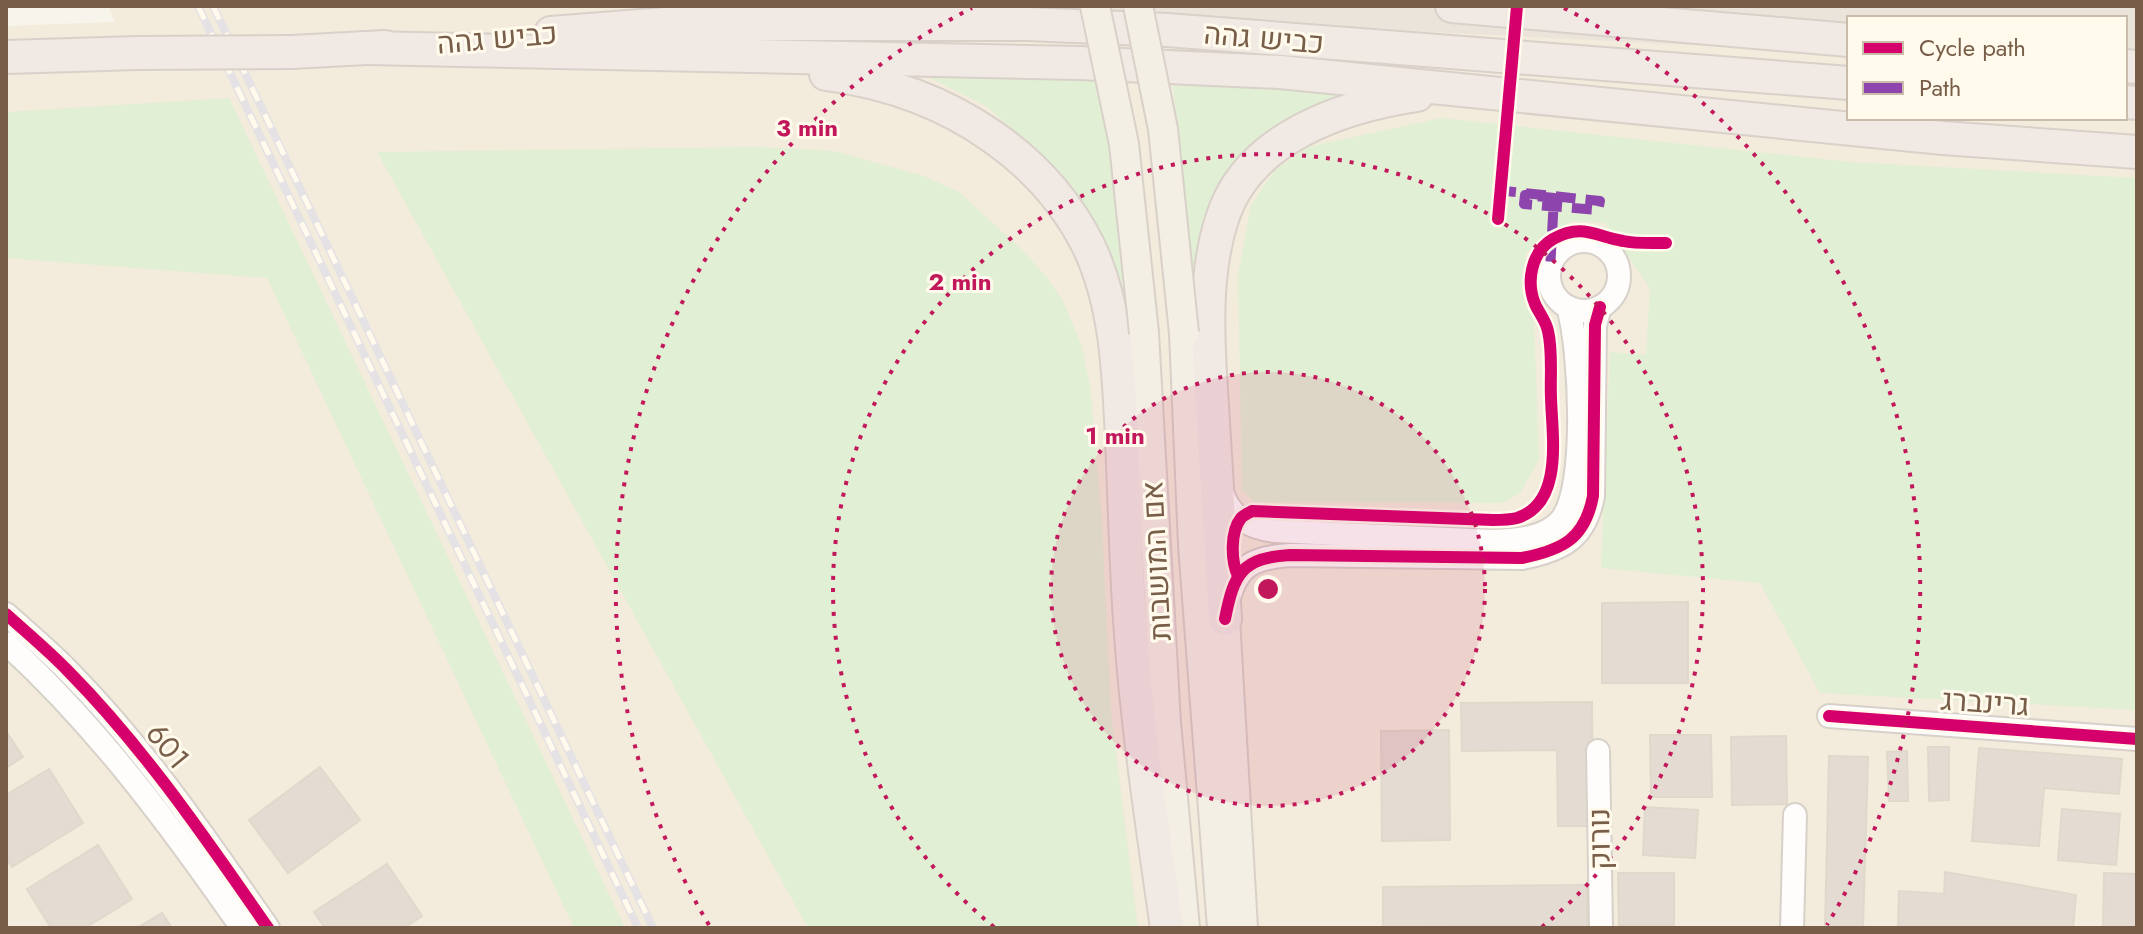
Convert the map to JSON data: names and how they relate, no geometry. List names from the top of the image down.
{
  "streets": {
    "highway": ["כביש גהה"],
    "main road": ["אם המושבות"],
    "street": ["גרינברג", "601", "נורוק"]
  },
  "legend": ["Cycle path", "Path"],
  "rings": ["3 min", "2 min", "1 min"]
}
